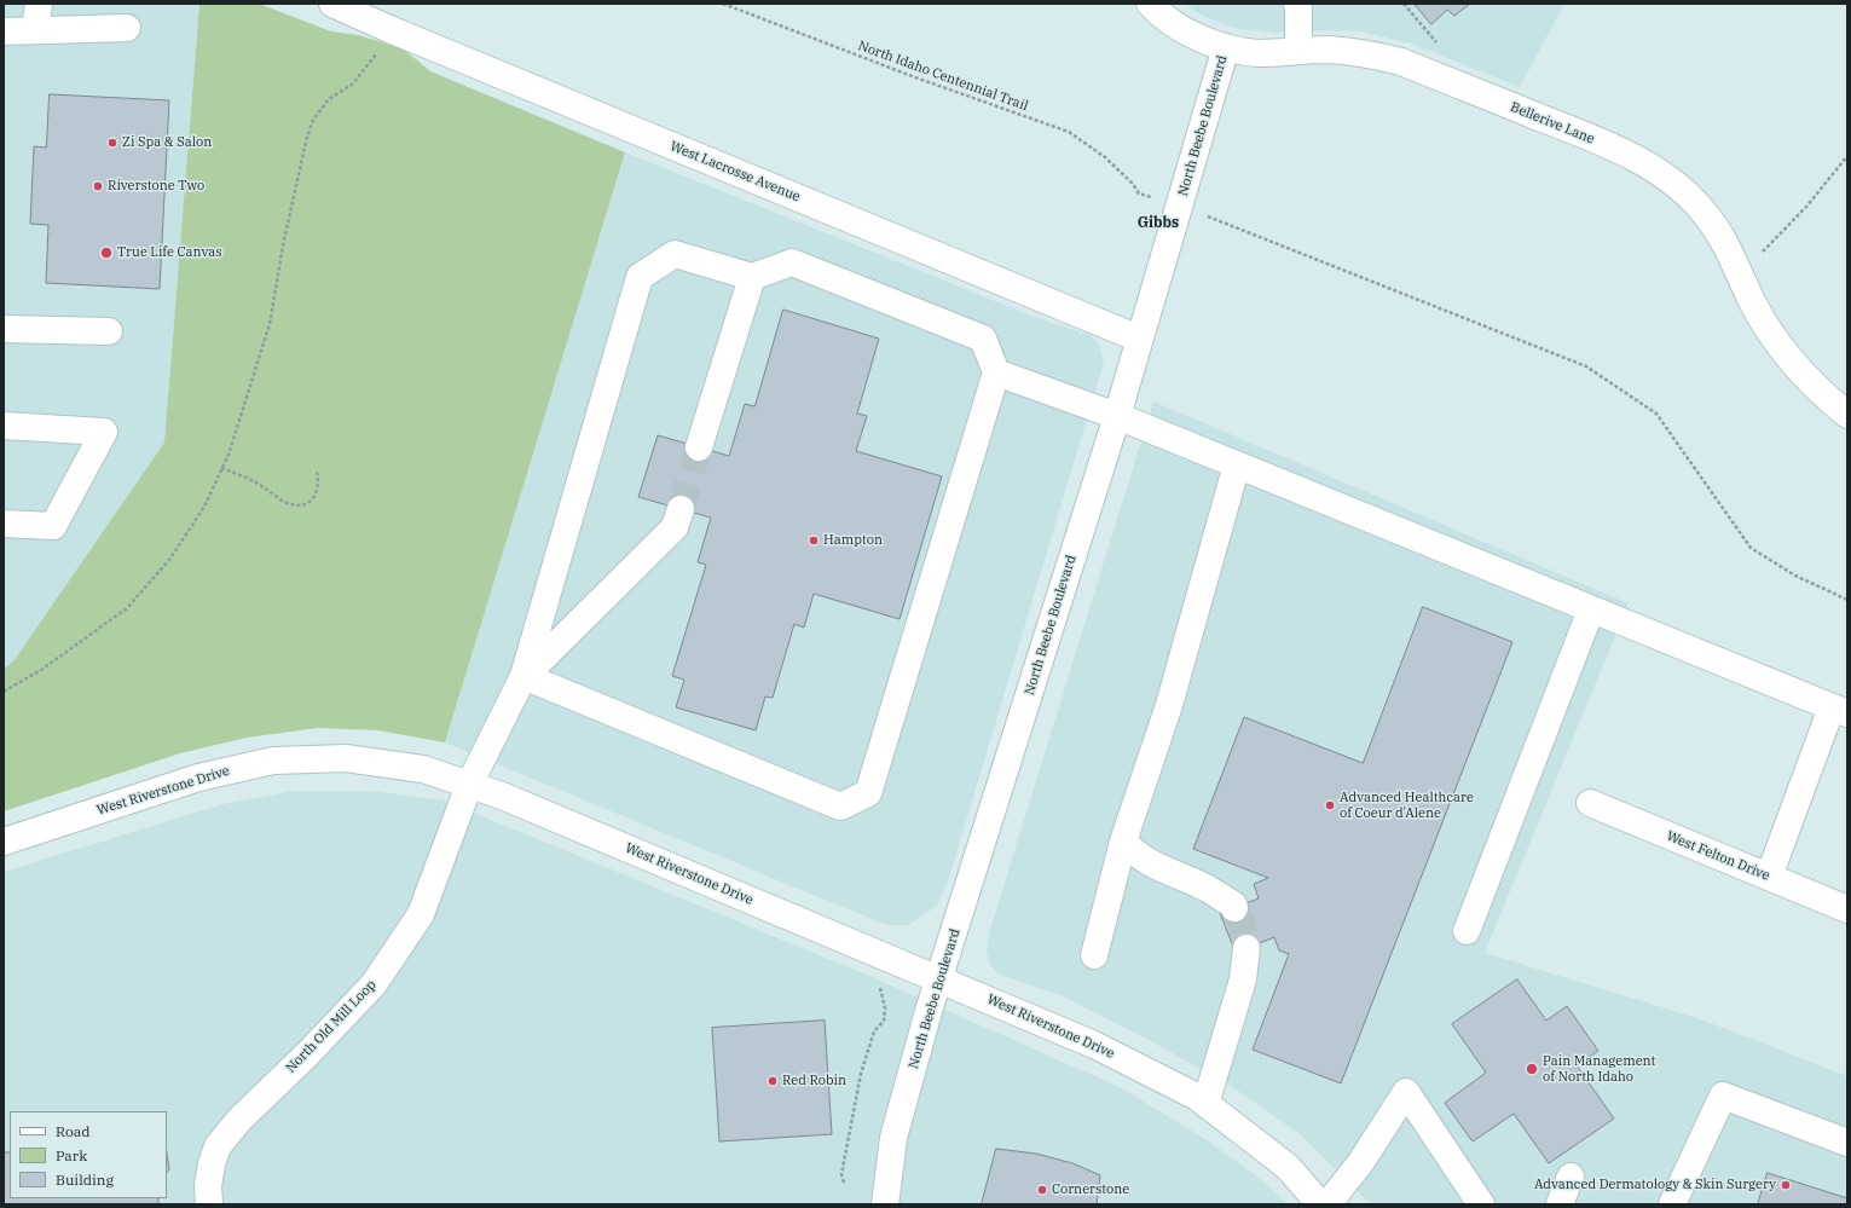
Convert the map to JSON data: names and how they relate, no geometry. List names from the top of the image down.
{
  "streets": {
    "street": [
      "Bellerive Lane",
      "North Beebe Boulevard",
      "West Lacrosse Avenue",
      "West Riverstone Drive",
      "West Felton Drive",
      "North Old Mill Loop"
    ],
    "path": ["North Idaho Centennial Trail"]
  },
  "crossings": [
    ["Bellerive Lane", "North Beebe Boulevard"],
    ["North Beebe Boulevard", "West Lacrosse Avenue"],
    ["North Beebe Boulevard", "West Riverstone Drive"],
    ["West Riverstone Drive", "North Old Mill Loop"]
  ],
  "districts": ["Gibbs"],
  "places": [
    "Zi Spa & Salon",
    "Riverstone Two",
    "True Life Canvas",
    "Hampton",
    "Advanced Healthcare of Coeur d'Alene",
    "Pain Management of North Idaho",
    "Red Robin",
    "Advanced Dermatology & Skin Surgery",
    "Cornerstone"
  ],
  "legend": ["Road", "Park", "Building"]
}
